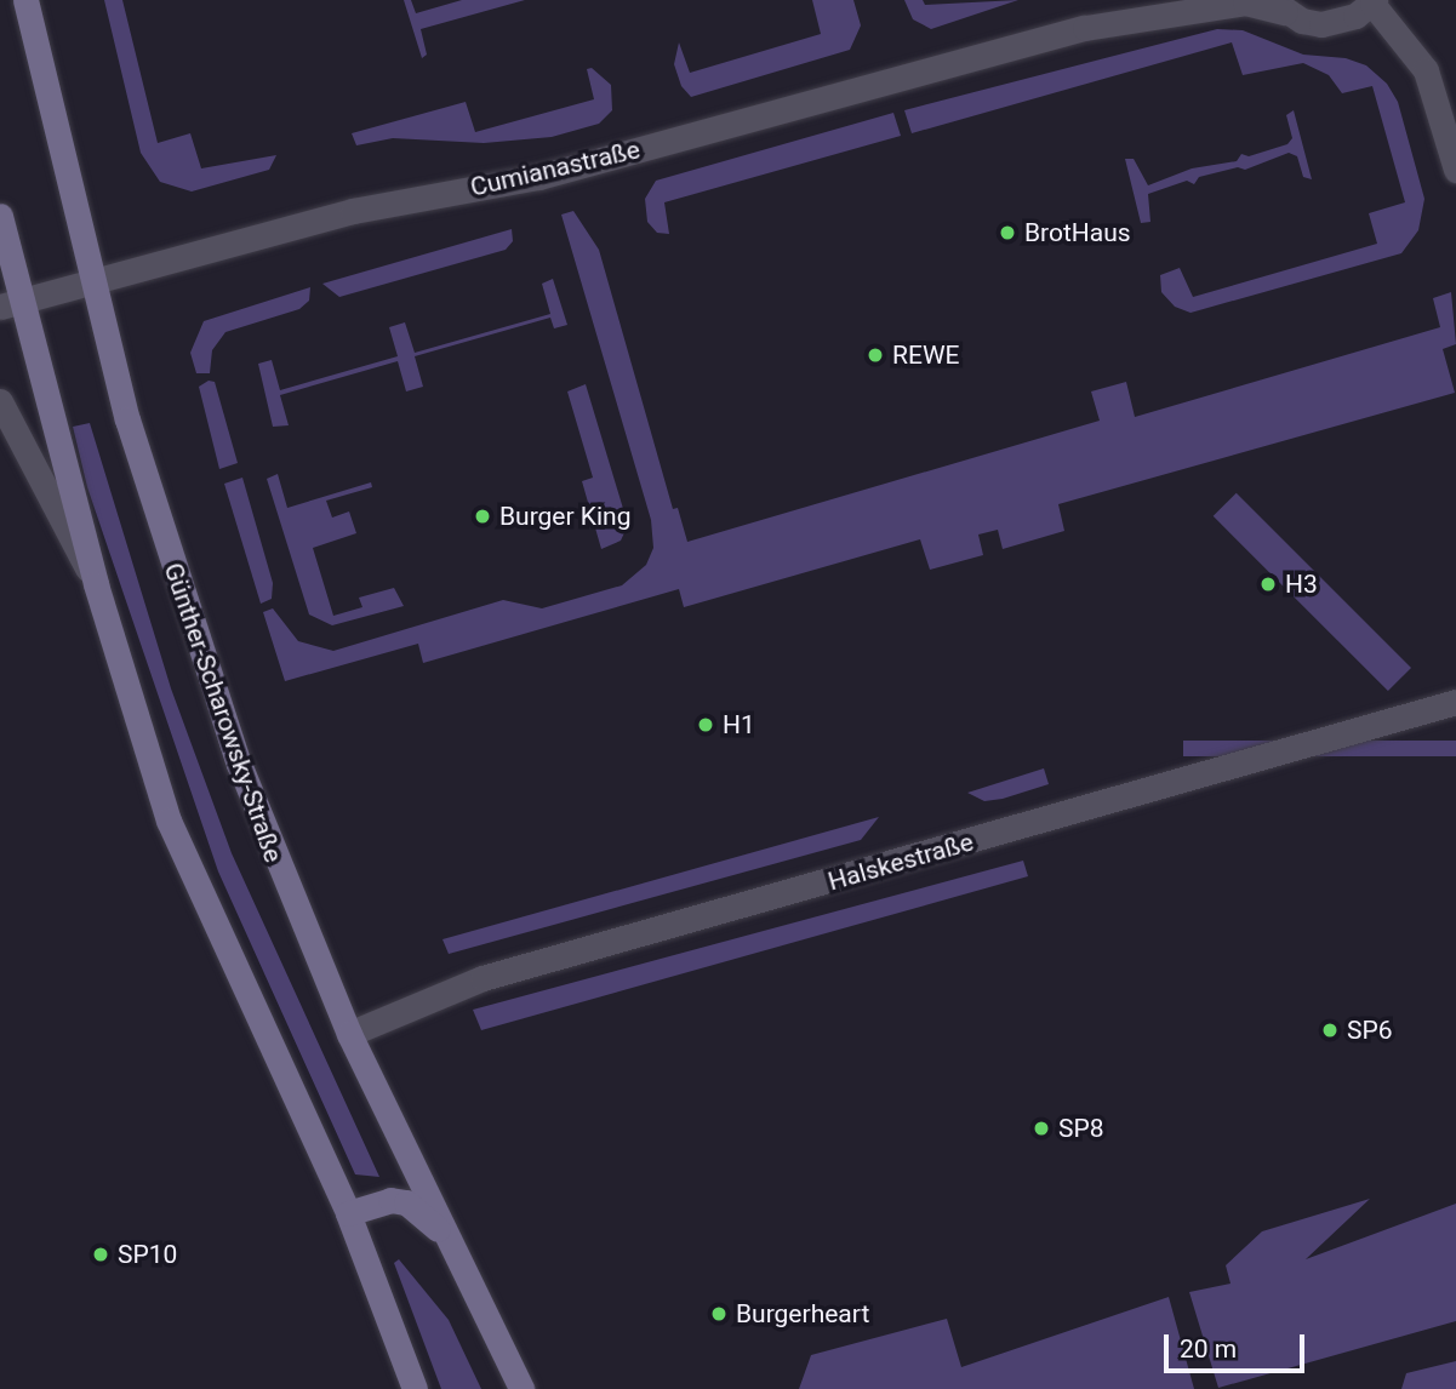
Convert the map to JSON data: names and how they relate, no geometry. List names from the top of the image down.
{
  "streets": {
    "street": ["Cumianastraße", "Günther-Scharowsky-Straße", "Halskestraße"]
  },
  "crossings": [
    ["Cumianastraße", "Günther-Scharowsky-Straße"],
    ["Günther-Scharowsky-Straße", "Halskestraße"]
  ],
  "places": [
    "BrotHaus",
    "REWE",
    "Burger King",
    "H3",
    "H1",
    "SP6",
    "SP8",
    "SP10",
    "Burgerheart"
  ],
  "scale_bar": "20 m"
}
